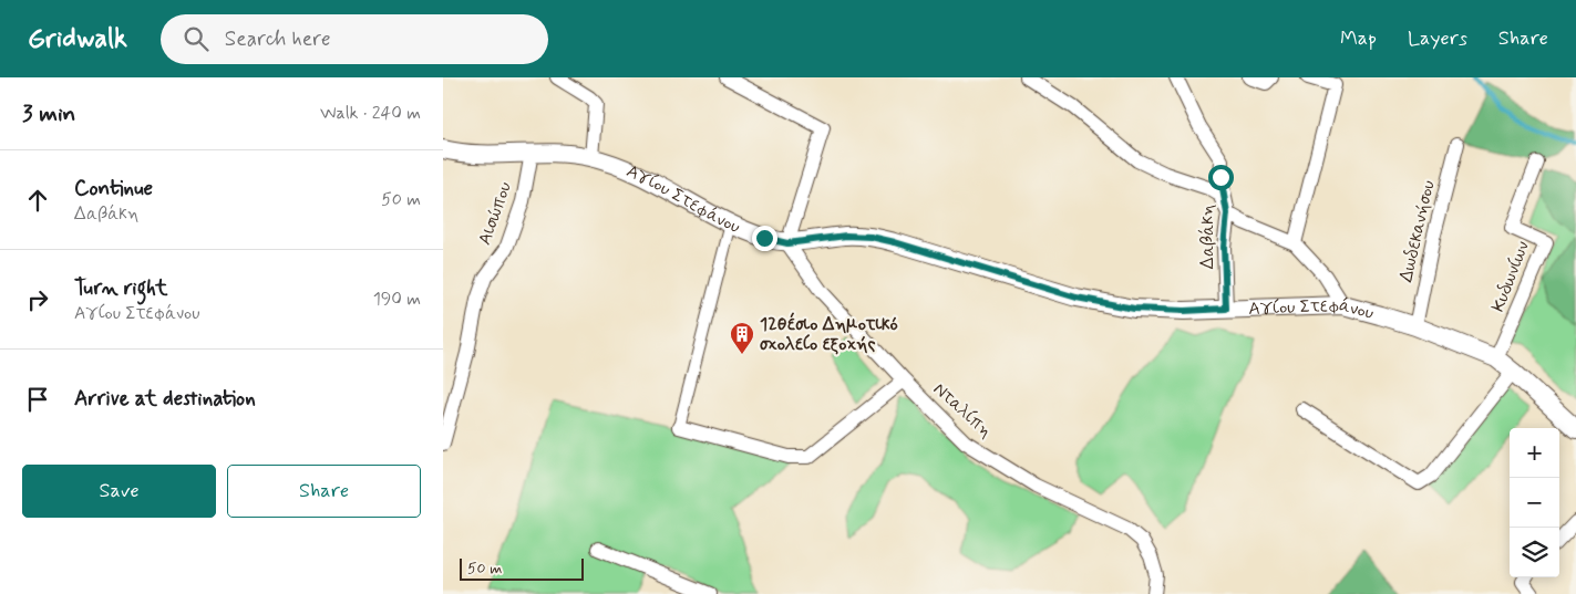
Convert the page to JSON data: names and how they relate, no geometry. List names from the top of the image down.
{
  "streets": {
    "street": [
      "Αγίου Στεφάνου",
      "Αισώπου",
      "Δωδεκανήσου",
      "Δαβάκη",
      "Κυδωνίων",
      "Νταλίπη"
    ]
  },
  "crossings": [
    ["Αγίου Στεφάνου", "Αισώπου"],
    ["Αγίου Στεφάνου", "Δωδεκανήσου"],
    ["Αγίου Στεφάνου", "Δαβάκη"],
    ["Αγίου Στεφάνου", "Κυδωνίων"],
    ["Αγίου Στεφάνου", "Νταλίπη"]
  ],
  "places": {
    "building": ["12θέσιο Δημοτικό σχολείο εξοχής"]
  },
  "scale_bar": "50 m",
  "page": {
    "header": "Gridwalk",
    "search": "Search here",
    "nav": ["Map", "Layers", "Share"],
    "heading": ["3 min", "Walk · 240 m"],
    "list": [
      ["Continue", "Δαβάκη", "50 m"],
      ["Turn right", "Αγίου Στεφάνου", "190 m"],
      "Arrive at destination"
    ],
    "map_buttons": ["+", "−"],
    "buttons": ["Save", "Share"],
    "scale": "50 m"
  }
}
